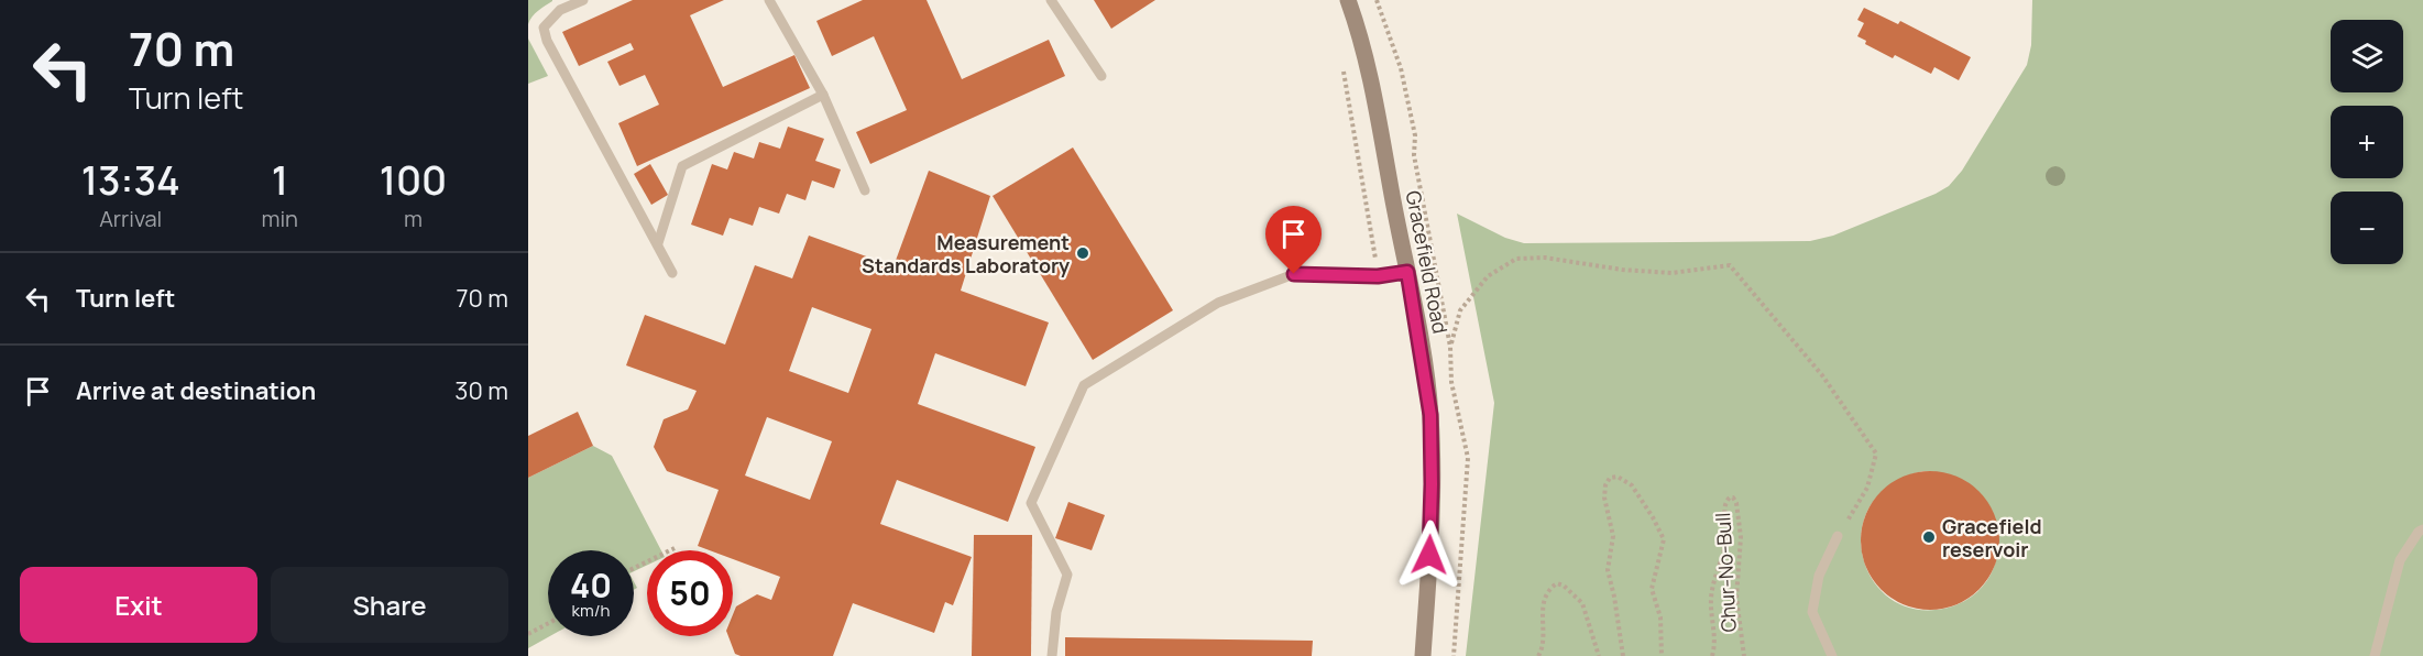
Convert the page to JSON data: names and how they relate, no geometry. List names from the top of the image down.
{
  "streets": {
    "main road": ["Gracefield Road"],
    "path": ["Chur-No-Bull"]
  },
  "places": ["Measurement Standards Laboratory", "Gracefield reservoir"],
  "page": {
    "turn": ["70 m", "Turn left"],
    "map_buttons": ["+", "−"],
    "eta": [
      "13:34",
      "Arrival",
      "1",
      "min",
      "100",
      "m"
    ],
    "list": [
      {
        "name": "Turn left",
        "value": "70 m"
      },
      {
        "name": "Arrive at destination",
        "value": "30 m"
      }
    ],
    "speed": "40 km/h",
    "limit": "50",
    "buttons": ["Exit", "Share"]
  }
}
